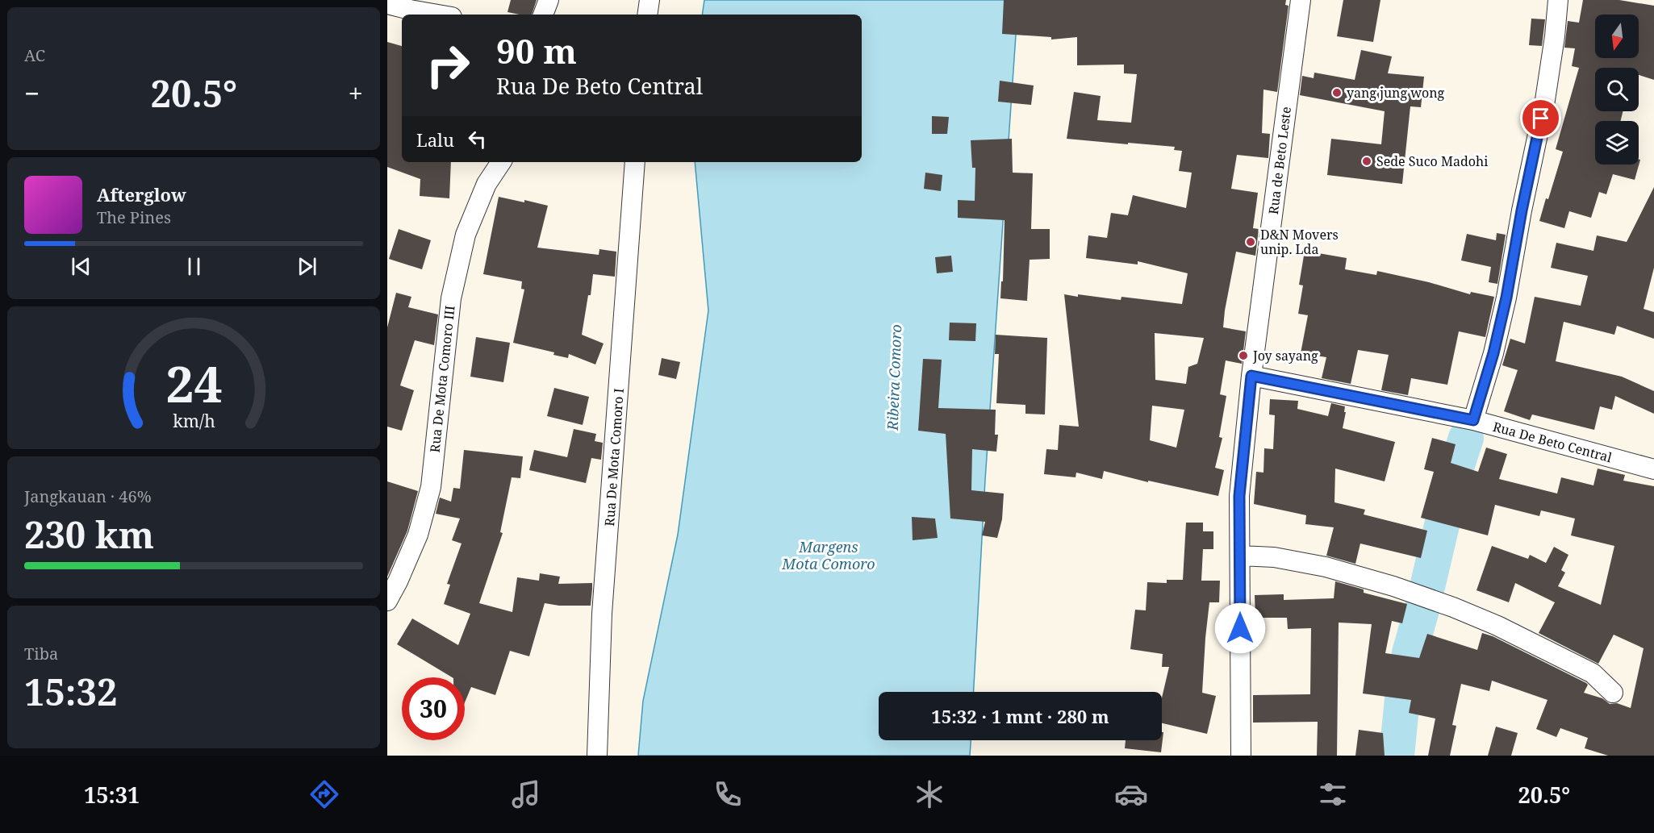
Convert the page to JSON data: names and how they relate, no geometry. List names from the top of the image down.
{
  "streets": {
    "street": [
      "Rua de Beto Leste",
      "Rua De Mota Comoro III",
      "Rua De Beto Central",
      "Rua De Mota Comoro I"
    ]
  },
  "crossings": [
    ["Rua de Beto Leste", "Rua De Beto Central"]
  ],
  "water": ["Ribeira Comoro", "Margens Mota Comoro"],
  "places": [
    "yang jung wong",
    "Sede Suco Madohi",
    "D&N Movers unip. Lda",
    "Joy sayang"
  ],
  "north": "bottom",
  "page": {
    "tile": [
      "AC",
      ["Jangkauan · 46%", "230 km"],
      ["Tiba", "15:32"]
    ],
    "turn": ["90 m", "Rua De Beto Central"],
    "heat": ["−", "20.5°", "+"],
    "then": "Lalu",
    "song": ["Afterglow", "The Pines"],
    "limit": "30",
    "trip": "15:32 · 1 mnt · 280 m",
    "tabs": ["15:31", "20.5°"],
    "gauge": ["24", "km/h"]
  }
}
